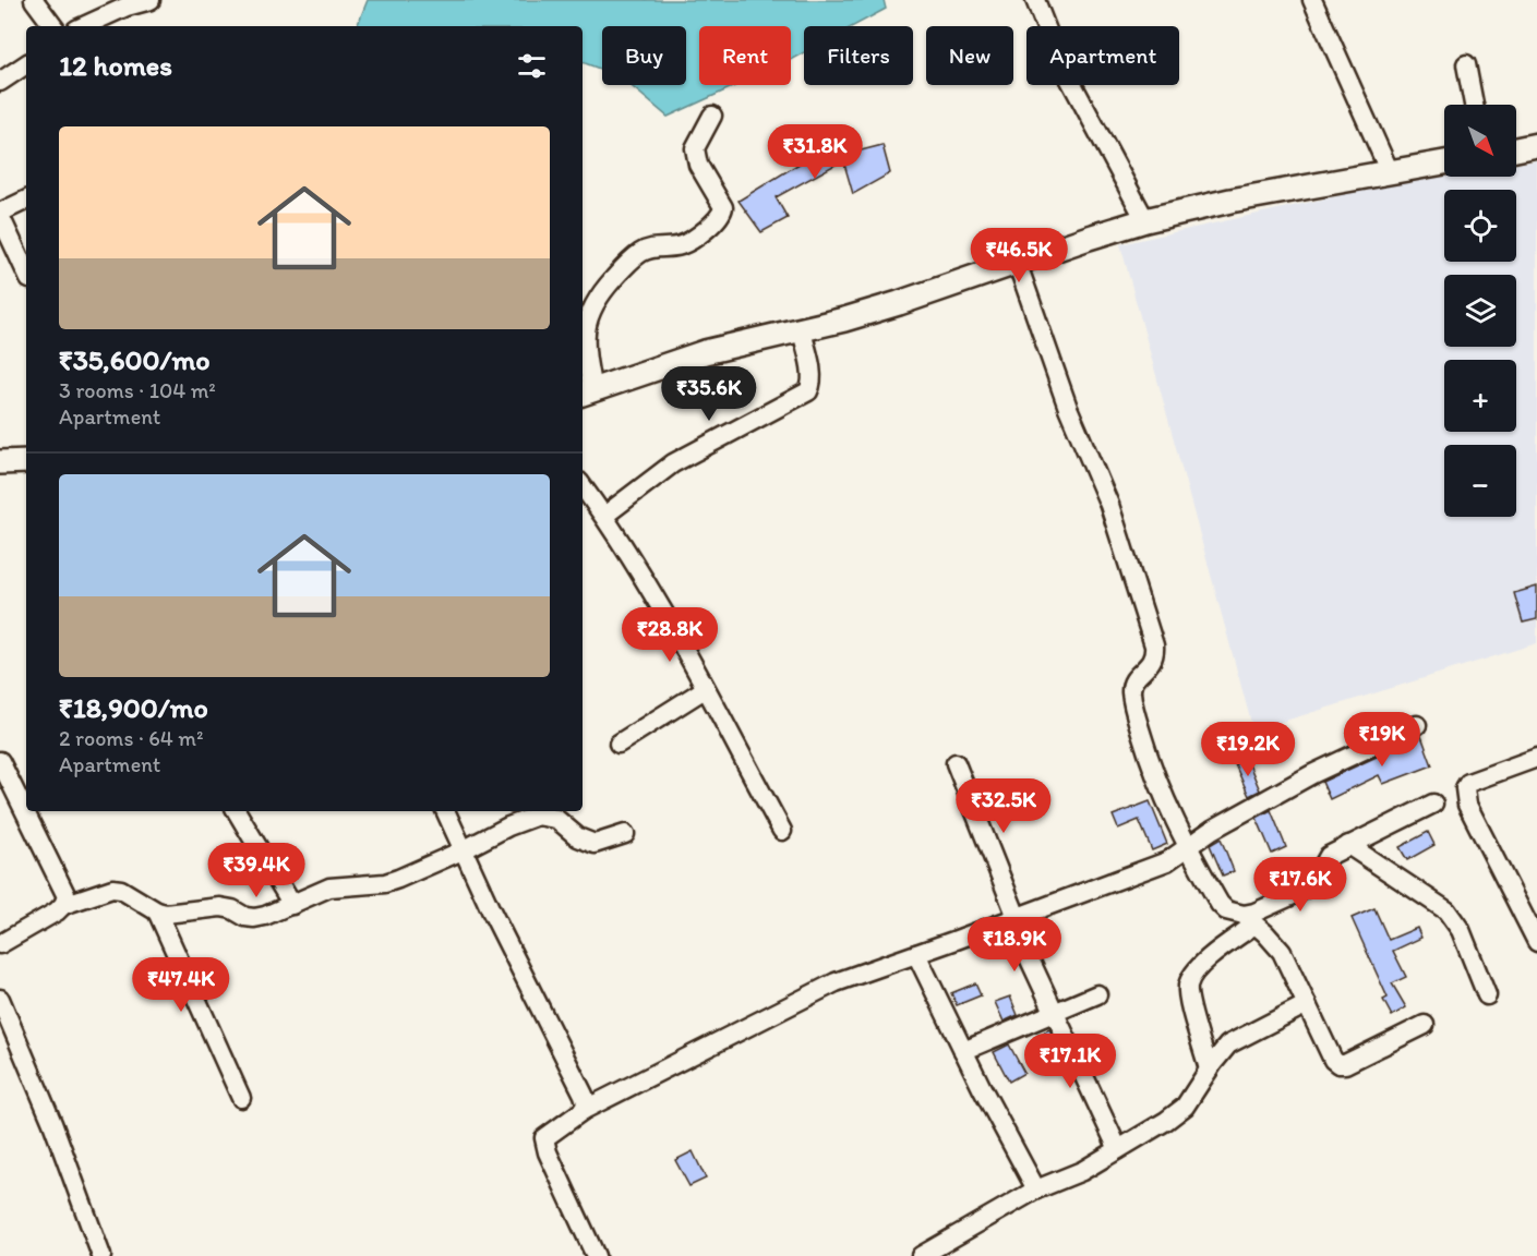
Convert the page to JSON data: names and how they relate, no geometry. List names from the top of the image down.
{
  "north": "bottom right",
  "page": {
    "chip": [
      "Buy",
      "Rent",
      "Filters",
      "New",
      "Apartment"
    ],
    "heading": "12 homes",
    "map_buttons": ["+", "−"],
    "list": [
      {
        "name": "₹35,600/mo",
        "note": "3 rooms · 104 m² · Apartment"
      },
      {
        "name": "₹18,900/mo",
        "note": "2 rooms · 64 m² · Apartment"
      }
    ],
    "price": [
      "₹31.8K",
      "₹46.5K",
      "₹35.6K",
      "₹28.8K",
      "₹19K",
      "₹19.2K",
      "₹32.5K",
      "₹39.4K",
      "₹17.6K",
      "₹18.9K",
      "₹47.4K",
      "₹17.1K"
    ]
  }
}
